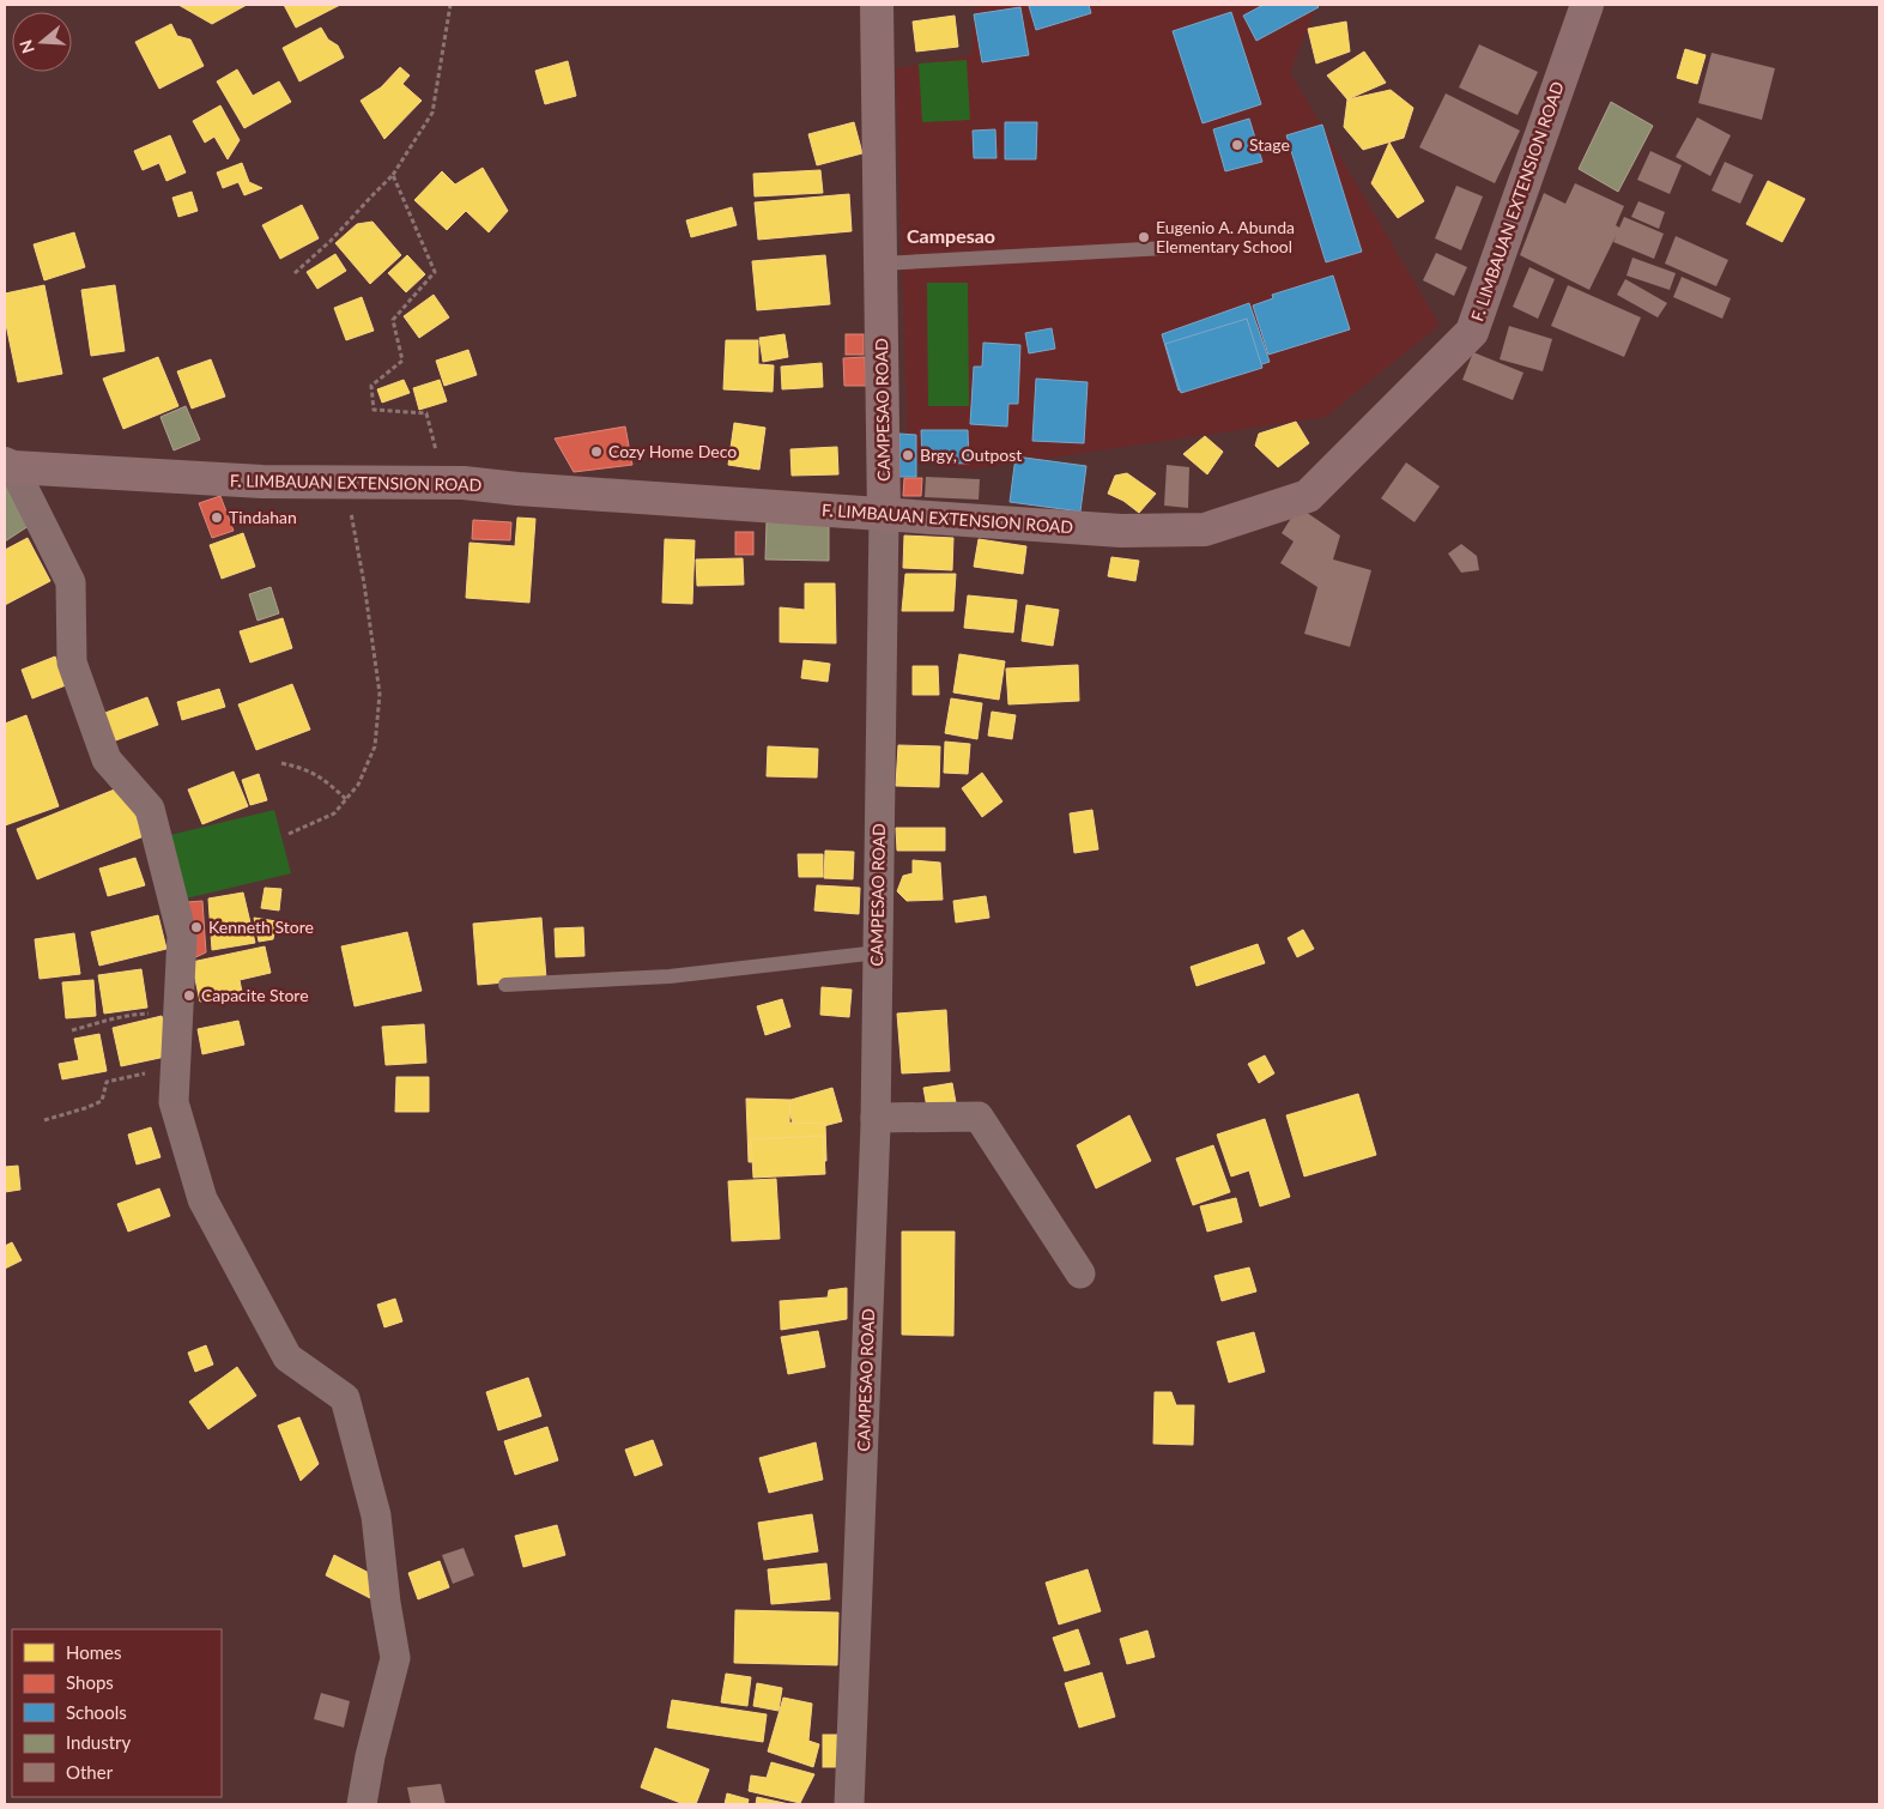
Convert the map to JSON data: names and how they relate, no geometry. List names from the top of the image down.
{
  "streets": {
    "street": ["F. LIMBAUAN EXTENSION ROAD", "CAMPESAO ROAD"]
  },
  "crossings": [
    ["F. LIMBAUAN EXTENSION ROAD", "CAMPESAO ROAD"]
  ],
  "districts": ["Campesao"],
  "places": [
    "Stage",
    "Eugenio A. Abunda Elementary School",
    "Cozy Home Deco",
    "Brgy, Outpost",
    "Tindahan",
    "Kenneth Store",
    "Capacite Store"
  ],
  "legend": [
    "Homes",
    "Shops",
    "Schools",
    "Industry",
    "Other"
  ],
  "north": "left"
}
